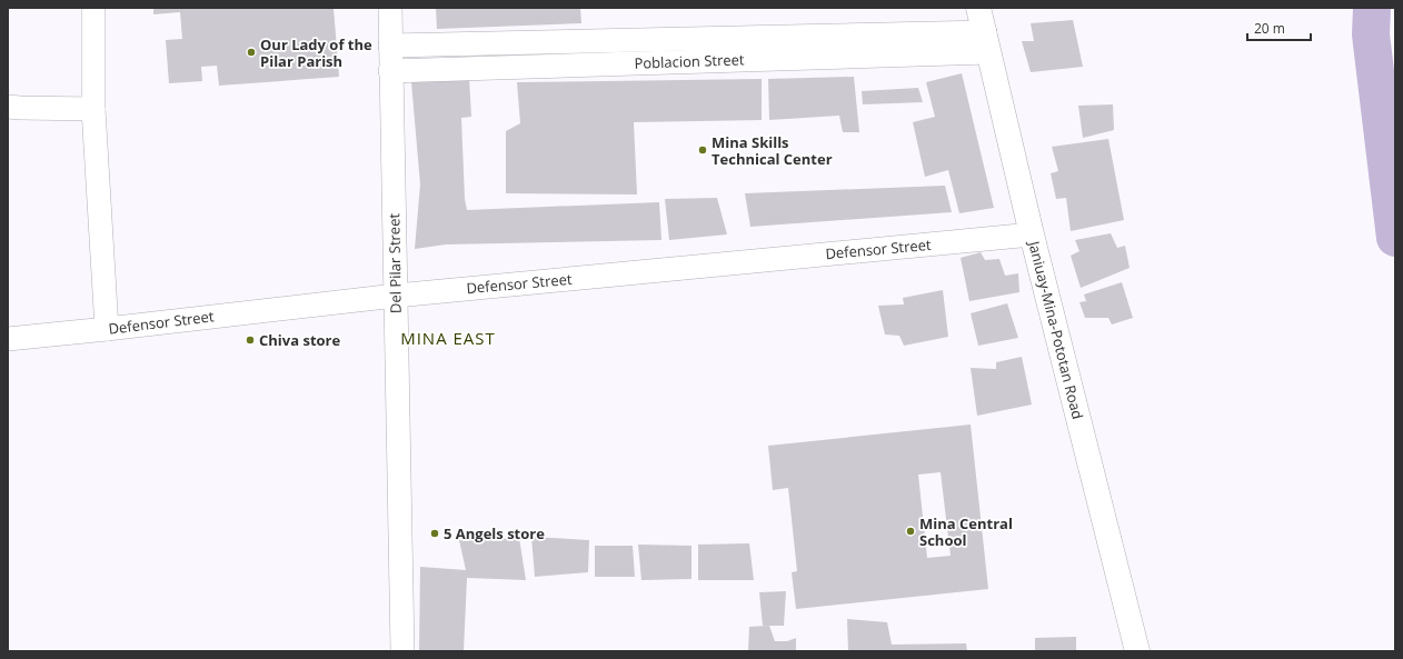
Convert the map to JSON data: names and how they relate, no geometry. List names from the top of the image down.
{
  "streets": {
    "main road": ["Janiuay-Mina-Pototan Road"],
    "street": ["Poblacion Street", "Defensor Street", "Del Pilar Street"]
  },
  "crossings": [
    ["Poblacion Street", "Del Pilar Street"],
    ["Poblacion Street", "Janiuay-Mina-Pototan Road"],
    ["Defensor Street", "Del Pilar Street"],
    ["Defensor Street", "Janiuay-Mina-Pototan Road"]
  ],
  "districts": ["MINA EAST"],
  "places": [
    "Our Lady of the Pilar Parish",
    "Mina Skills Technical Center",
    "Chiva store",
    "Mina Central School",
    "5 Angels store"
  ],
  "scale_bar": "20 m"
}
